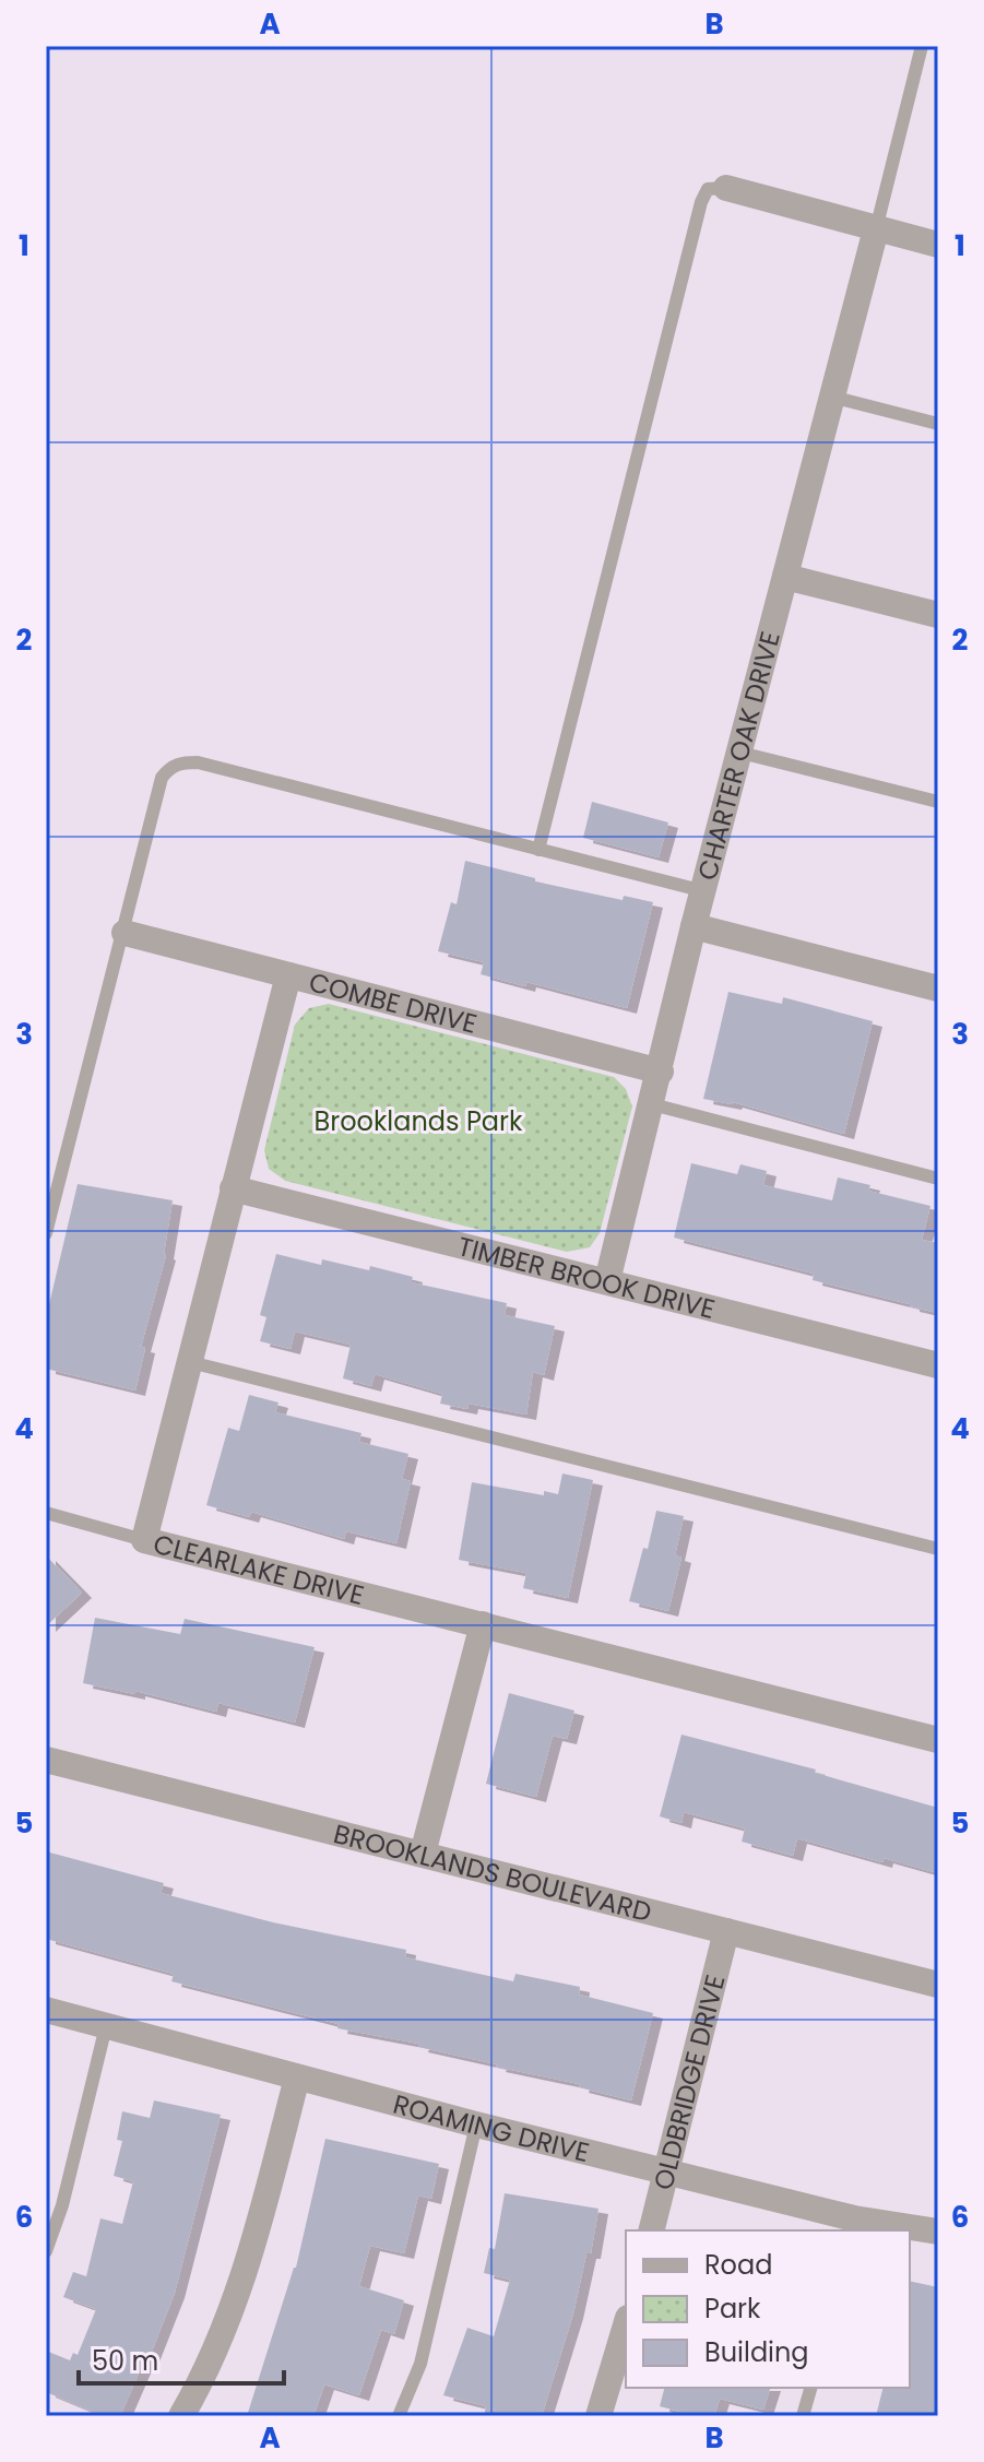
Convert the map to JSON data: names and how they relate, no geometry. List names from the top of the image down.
{
  "streets": {
    "street": [
      "CHARTER OAK DRIVE",
      "COMBE DRIVE",
      "TIMBER BROOK DRIVE",
      "CLEARLAKE DRIVE",
      "BROOKLANDS BOULEVARD",
      "OLDBRIDGE DRIVE",
      "ROAMING DRIVE"
    ]
  },
  "crossings": [
    ["CHARTER OAK DRIVE", "COMBE DRIVE"],
    ["CHARTER OAK DRIVE", "TIMBER BROOK DRIVE"],
    ["COMBE DRIVE", "CLEARLAKE DRIVE"],
    ["TIMBER BROOK DRIVE", "CLEARLAKE DRIVE"],
    ["BROOKLANDS BOULEVARD", "OLDBRIDGE DRIVE"],
    ["OLDBRIDGE DRIVE", "ROAMING DRIVE"]
  ],
  "parks": ["Brooklands Park"],
  "legend": ["Road", "Park", "Building"],
  "scale_bar": "50 m",
  "grid": {
    "columns": ["A", "B"],
    "rows": [
      "1",
      "2",
      "3",
      "4",
      "5",
      "6"
    ]
  }
}
